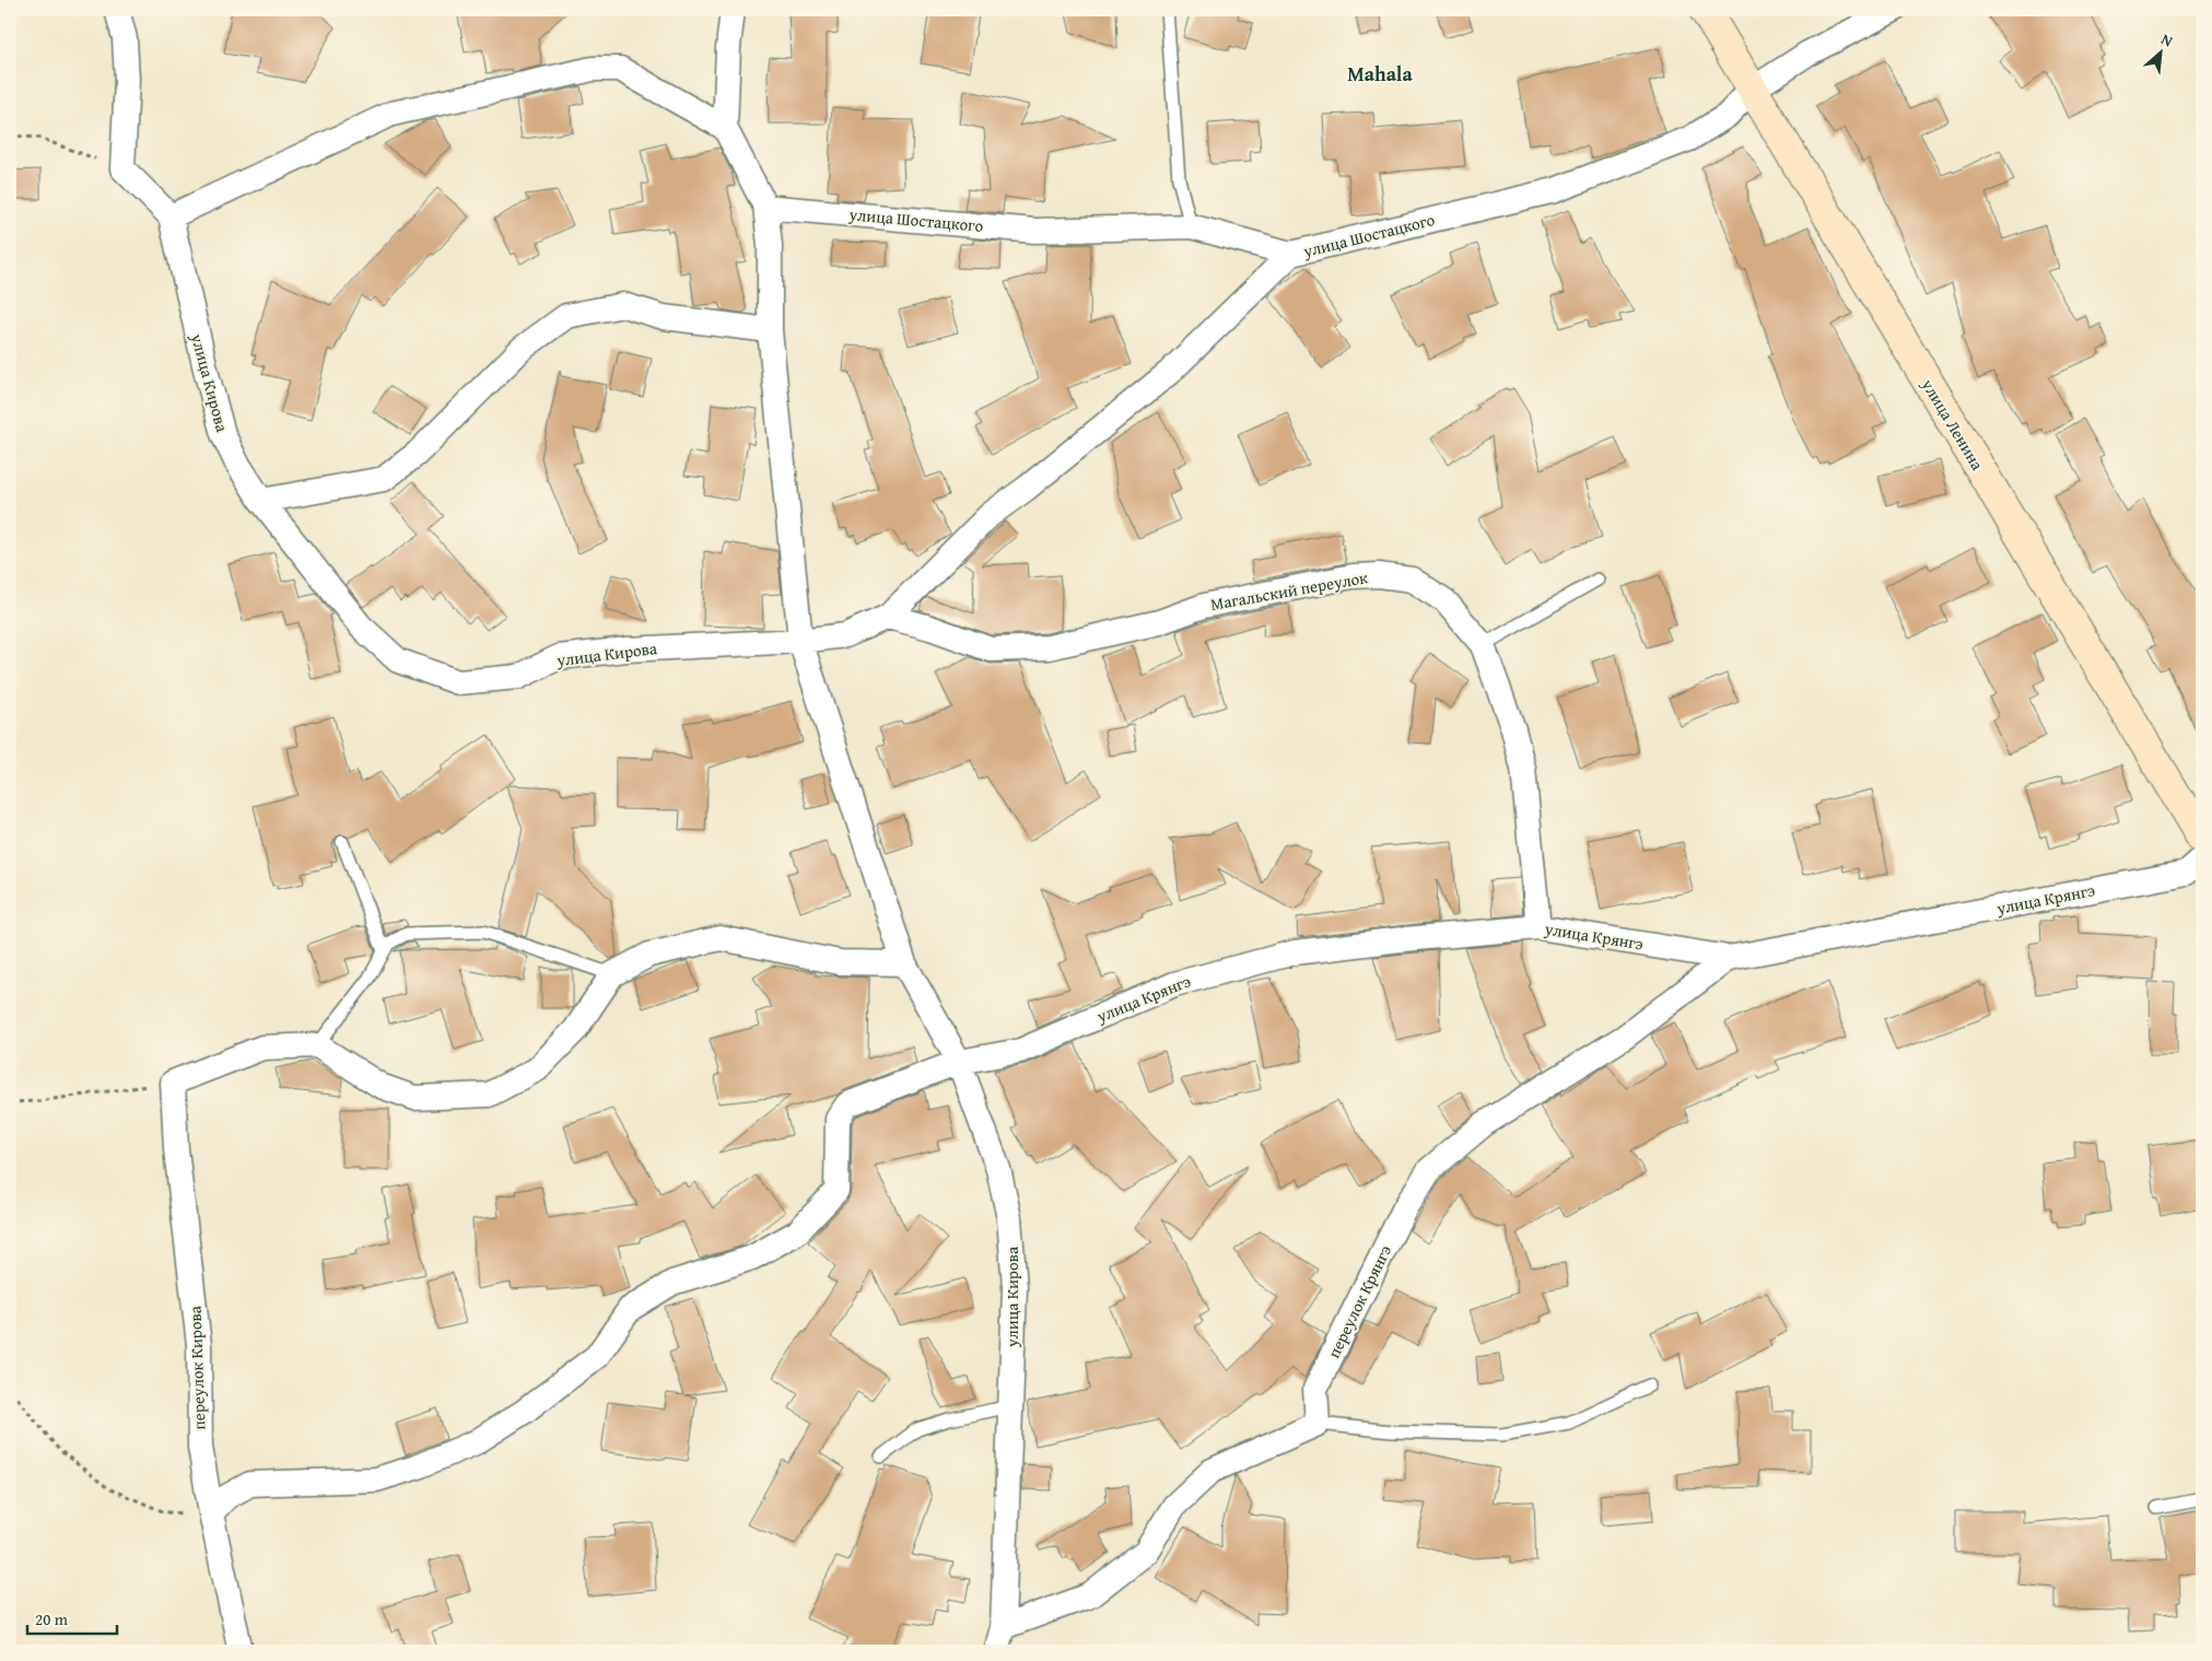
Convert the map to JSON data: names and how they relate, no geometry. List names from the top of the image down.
{
  "streets": {
    "street": [
      "улица Шостацкого",
      "улица Кирова",
      "улица Ленина",
      "Магальский переулок",
      "улица Крянгэ",
      "переулок Крянгэ",
      "переулок Кирова"
    ]
  },
  "crossings": [
    ["улица Шостацкого", "улица Ленина"],
    ["улица Кирова", "улица Крянгэ"],
    ["Магальский переулок", "улица Крянгэ"],
    ["улица Крянгэ", "переулок Крянгэ"],
    ["улица Крянгэ", "переулок Кирова"]
  ],
  "districts": ["Mahala"],
  "scale_bar": "20 m",
  "north": "top right"
}
